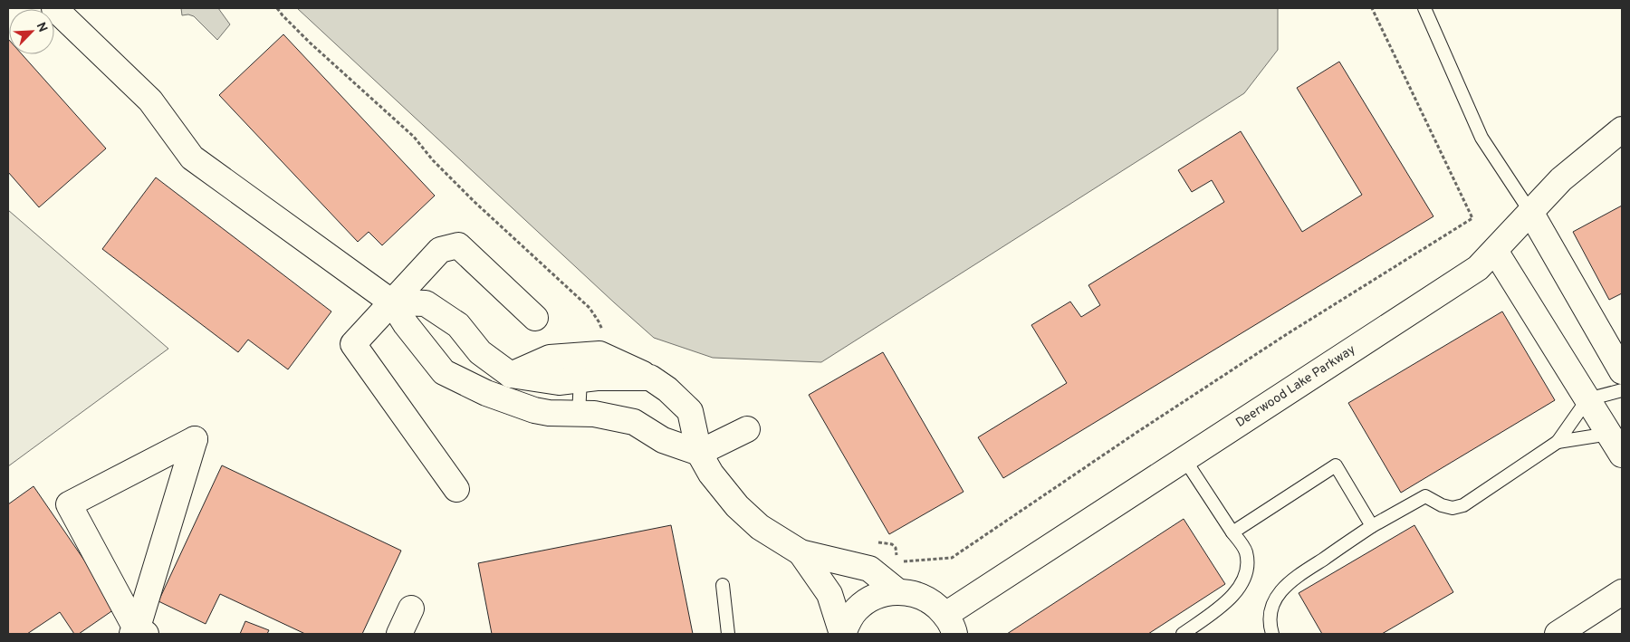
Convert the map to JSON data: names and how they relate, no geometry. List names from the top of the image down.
{
  "streets": {
    "main road": ["Deerwood Lake Parkway"]
  },
  "north": "top right"
}
